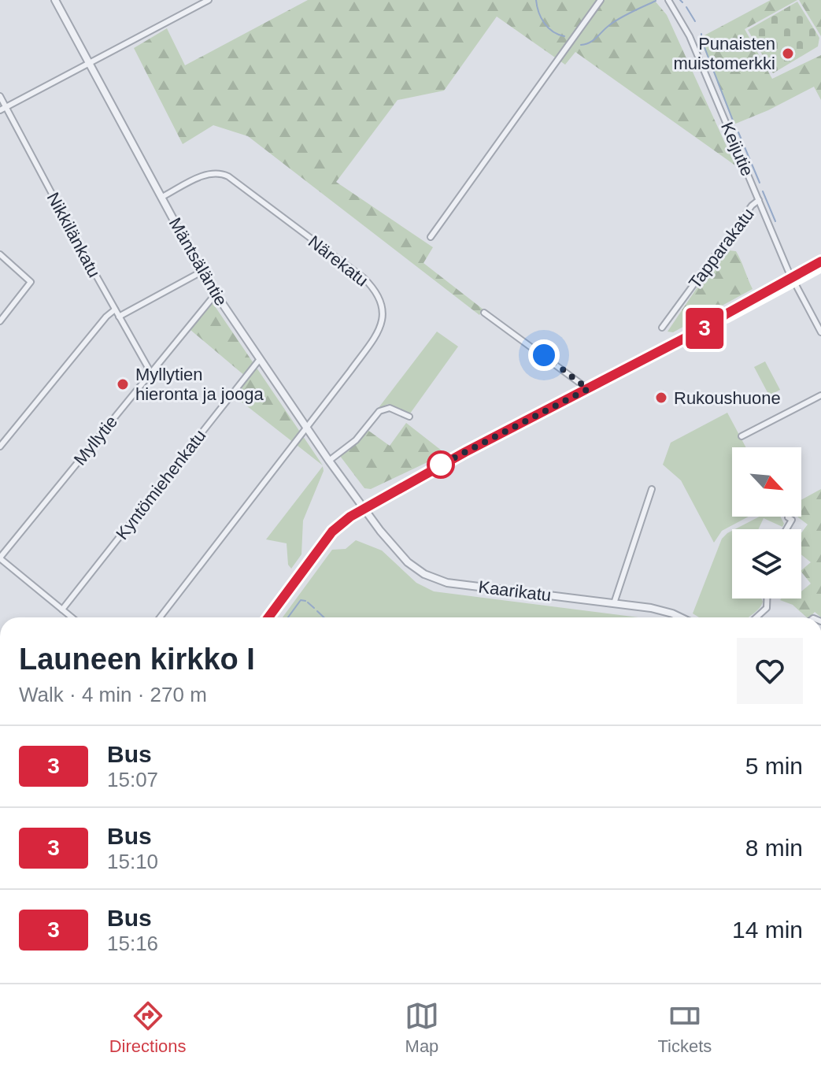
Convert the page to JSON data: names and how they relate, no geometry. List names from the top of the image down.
{
  "streets": {
    "street": [
      "Keijutie",
      "Nikkilänkatu",
      "Tapparakatu",
      "Närekatu",
      "Mäntsäläntie",
      "Myllytie",
      "Kyntömiehenkatu",
      "Kaarikatu"
    ]
  },
  "crossings": [
    ["Keijutie", "Tapparakatu"],
    ["Nikkilänkatu", "Myllytie"],
    ["Närekatu", "Mäntsäläntie"],
    ["Mäntsäläntie", "Myllytie"],
    ["Mäntsäläntie", "Kyntömiehenkatu"],
    ["Mäntsäläntie", "Kaarikatu"]
  ],
  "places": ["Punaisten muistomerkki", "Myllytien hieronta ja jooga", "Rukoushuone"],
  "lines": ["bus line 3"],
  "north": "bottom right",
  "page": {
    "on_map": "3",
    "heading": ["Launeen kirkko I", "Walk · 4 min · 270 m"],
    "list": [
      {
        "mark": "3",
        "name": "Bus",
        "note": "15:07",
        "value": "5 min"
      },
      {
        "mark": "3",
        "name": "Bus",
        "note": "15:10",
        "value": "8 min"
      },
      {
        "mark": "3",
        "name": "Bus",
        "note": "15:16",
        "value": "14 min"
      }
    ],
    "tabs": ["Directions", "Map", "Tickets"]
  }
}
